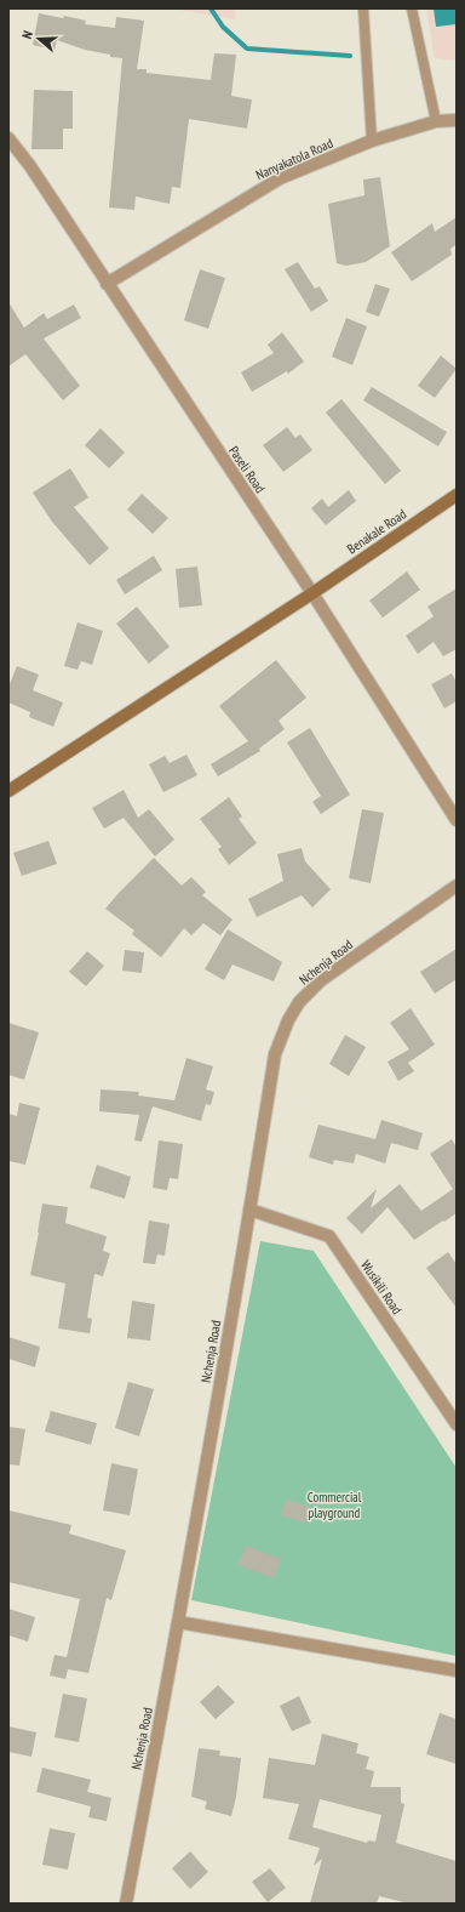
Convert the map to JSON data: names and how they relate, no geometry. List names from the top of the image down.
{
  "streets": {
    "street": [
      "Nanyakatola Road",
      "Paseli Road",
      "Benakale Road",
      "Nchenja Road",
      "Wusikili Road"
    ]
  },
  "crossings": [
    ["Nanyakatola Road", "Paseli Road"],
    ["Paseli Road", "Benakale Road"],
    ["Nchenja Road", "Wusikili Road"]
  ],
  "parks": ["Commercial playground"],
  "north": "left"
}
